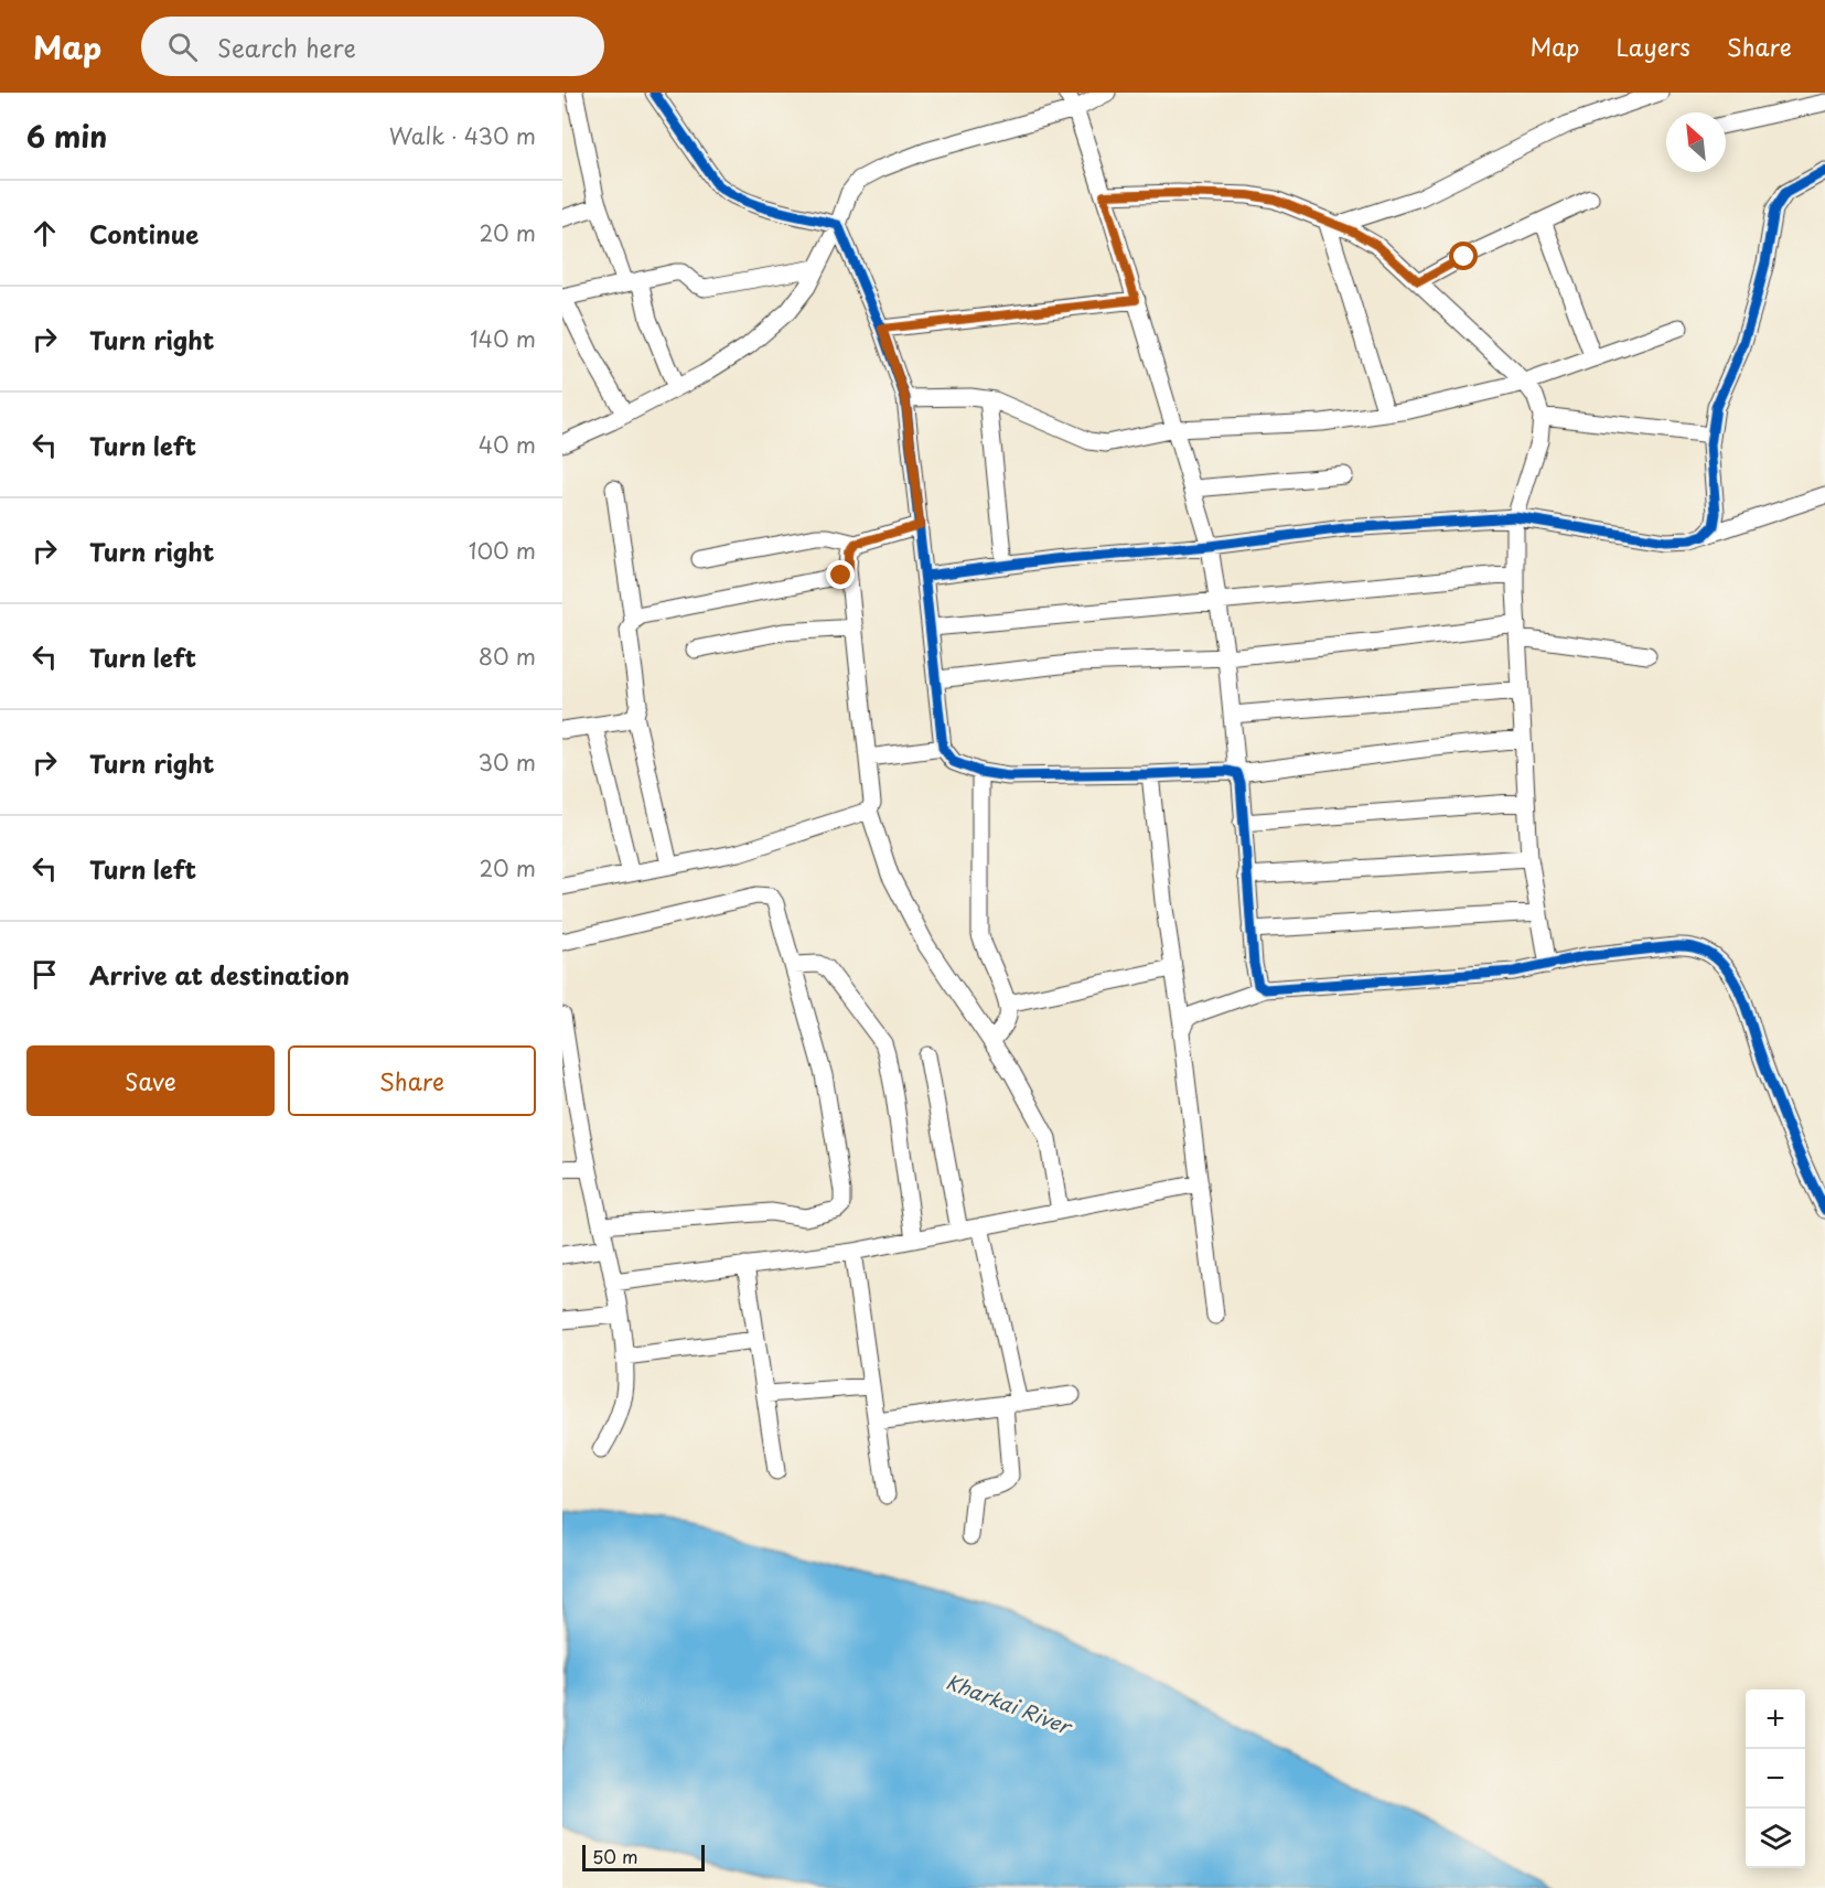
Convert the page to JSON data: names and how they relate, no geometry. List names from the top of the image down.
{
  "water": ["Kharkai River"],
  "scale_bar": "50 m",
  "north": "top left",
  "page": {
    "header": "Map",
    "search": "Search here",
    "nav": ["Map", "Layers", "Share"],
    "heading": ["6 min", "Walk · 430 m"],
    "list": [
      ["Continue", "20 m"],
      ["Turn right", "140 m"],
      ["Turn left", "40 m"],
      ["Turn right", "100 m"],
      ["Turn left", "80 m"],
      ["Turn right", "30 m"],
      ["Turn left", "20 m"],
      "Arrive at destination"
    ],
    "buttons": ["Save", "Share"],
    "map_buttons": ["+", "−"],
    "scale": "50 m"
  }
}
